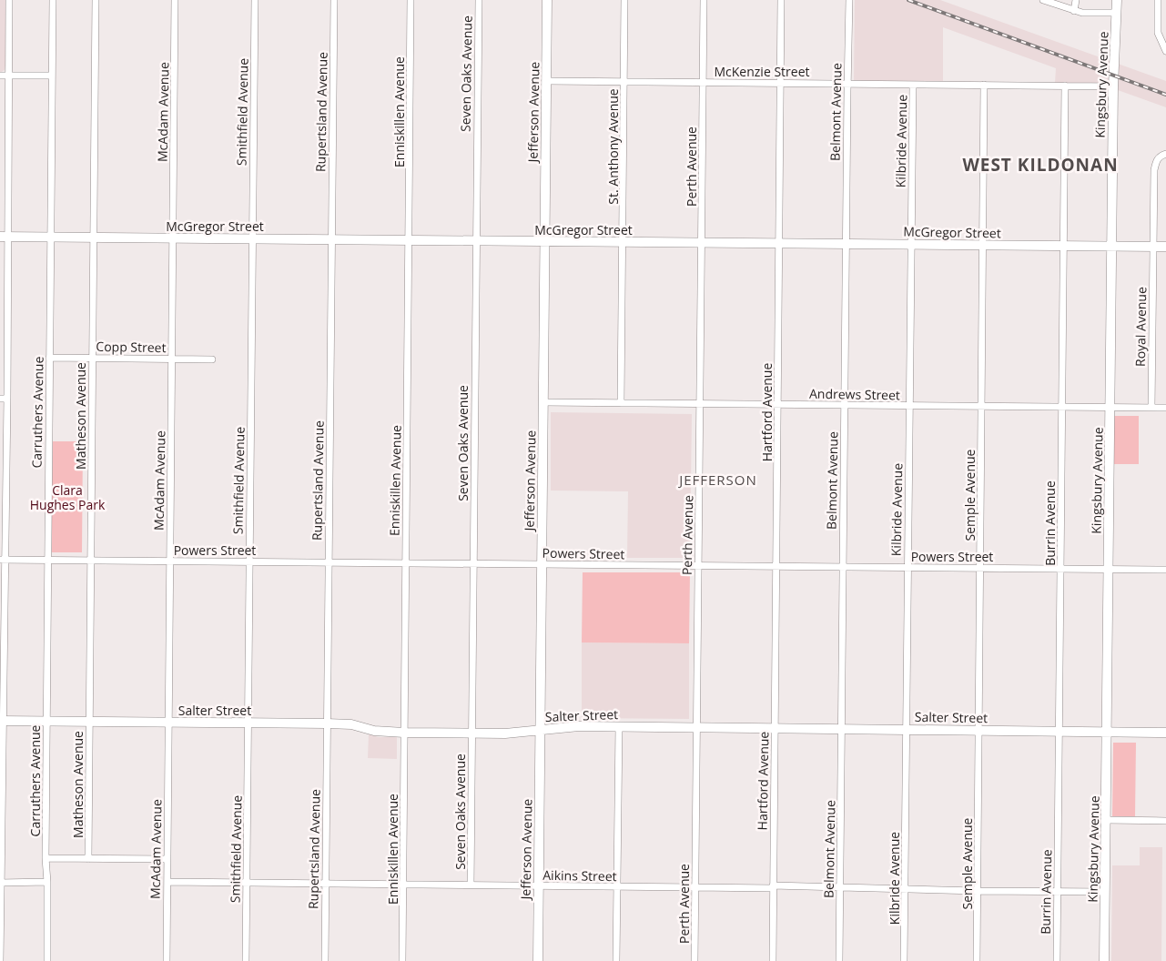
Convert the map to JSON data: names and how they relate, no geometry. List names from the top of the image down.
{
  "streets": {
    "main road": [
      "Kingsbury Avenue",
      "Jefferson Avenue",
      "McGregor Street",
      "Salter Street"
    ],
    "street": [
      "McKenzie Street",
      "Seven Oaks Avenue",
      "McAdam Avenue",
      "Smithfield Avenue",
      "Rupertsland Avenue",
      "Enniskillen Avenue",
      "Belmont Avenue",
      "Kilbride Avenue",
      "St. Anthony Avenue",
      "Perth Avenue",
      "Royal Avenue",
      "Copp Street",
      "Andrews Street",
      "Carruthers Avenue",
      "Hartford Avenue",
      "Matheson Avenue",
      "Semple Avenue",
      "Burrin Avenue",
      "Powers Street",
      "Aikins Street"
    ]
  },
  "crossings": [
    ["McKenzie Street", "Kingsbury Avenue"],
    ["McKenzie Street", "Jefferson Avenue"],
    ["McKenzie Street", "Belmont Avenue"],
    ["McKenzie Street", "Kilbride Avenue"],
    ["McKenzie Street", "St. Anthony Avenue"],
    ["McKenzie Street", "Perth Avenue"],
    ["McKenzie Street", "Hartford Avenue"],
    ["McKenzie Street", "Semple Avenue"],
    ["McKenzie Street", "Burrin Avenue"],
    ["Seven Oaks Avenue", "McGregor Street"],
    ["Seven Oaks Avenue", "Powers Street"],
    ["Seven Oaks Avenue", "Salter Street"],
    ["Seven Oaks Avenue", "Aikins Street"],
    ["Kingsbury Avenue", "McGregor Street"],
    ["Kingsbury Avenue", "Andrews Street"],
    ["Kingsbury Avenue", "Powers Street"],
    ["Kingsbury Avenue", "Salter Street"],
    ["Kingsbury Avenue", "Aikins Street"],
    ["McAdam Avenue", "McGregor Street"],
    ["McAdam Avenue", "Copp Street"],
    ["McAdam Avenue", "Powers Street"],
    ["McAdam Avenue", "Salter Street"],
    ["McAdam Avenue", "Aikins Street"],
    ["Smithfield Avenue", "McGregor Street"],
    ["Smithfield Avenue", "Powers Street"],
    ["Smithfield Avenue", "Salter Street"],
    ["Smithfield Avenue", "Aikins Street"],
    ["Rupertsland Avenue", "McGregor Street"],
    ["Rupertsland Avenue", "Powers Street"],
    ["Rupertsland Avenue", "Salter Street"],
    ["Rupertsland Avenue", "Aikins Street"],
    ["Enniskillen Avenue", "McGregor Street"],
    ["Enniskillen Avenue", "Powers Street"],
    ["Enniskillen Avenue", "Salter Street"],
    ["Enniskillen Avenue", "Aikins Street"],
    ["Jefferson Avenue", "McGregor Street"],
    ["Jefferson Avenue", "Andrews Street"],
    ["Jefferson Avenue", "Powers Street"],
    ["Jefferson Avenue", "Salter Street"],
    ["Jefferson Avenue", "Aikins Street"],
    ["Belmont Avenue", "McGregor Street"],
    ["Belmont Avenue", "Andrews Street"],
    ["Belmont Avenue", "Powers Street"],
    ["Belmont Avenue", "Salter Street"],
    ["Belmont Avenue", "Aikins Street"],
    ["Kilbride Avenue", "McGregor Street"],
    ["Kilbride Avenue", "Andrews Street"],
    ["Kilbride Avenue", "Powers Street"],
    ["Kilbride Avenue", "Salter Street"],
    ["Kilbride Avenue", "Aikins Street"],
    ["St. Anthony Avenue", "McGregor Street"],
    ["St. Anthony Avenue", "Andrews Street"],
    ["Perth Avenue", "McGregor Street"],
    ["Perth Avenue", "Andrews Street"],
    ["Perth Avenue", "Powers Street"],
    ["Perth Avenue", "Salter Street"],
    ["Perth Avenue", "Aikins Street"],
    ["McGregor Street", "Royal Avenue"],
    ["McGregor Street", "Carruthers Avenue"],
    ["McGregor Street", "Hartford Avenue"],
    ["McGregor Street", "Matheson Avenue"],
    ["McGregor Street", "Semple Avenue"],
    ["McGregor Street", "Burrin Avenue"],
    ["Royal Avenue", "Andrews Street"],
    ["Copp Street", "Carruthers Avenue"],
    ["Copp Street", "Matheson Avenue"],
    ["Andrews Street", "Hartford Avenue"],
    ["Andrews Street", "Semple Avenue"],
    ["Andrews Street", "Burrin Avenue"],
    ["Carruthers Avenue", "Powers Street"],
    ["Carruthers Avenue", "Salter Street"],
    ["Hartford Avenue", "Powers Street"],
    ["Hartford Avenue", "Salter Street"],
    ["Hartford Avenue", "Aikins Street"],
    ["Matheson Avenue", "Powers Street"],
    ["Matheson Avenue", "Salter Street"],
    ["Semple Avenue", "Powers Street"],
    ["Semple Avenue", "Salter Street"],
    ["Semple Avenue", "Aikins Street"],
    ["Burrin Avenue", "Powers Street"],
    ["Burrin Avenue", "Salter Street"],
    ["Burrin Avenue", "Aikins Street"]
  ],
  "districts": ["WEST KILDONAN", "JEFFERSON"],
  "parks": ["Clara Hughes Park"]
}
